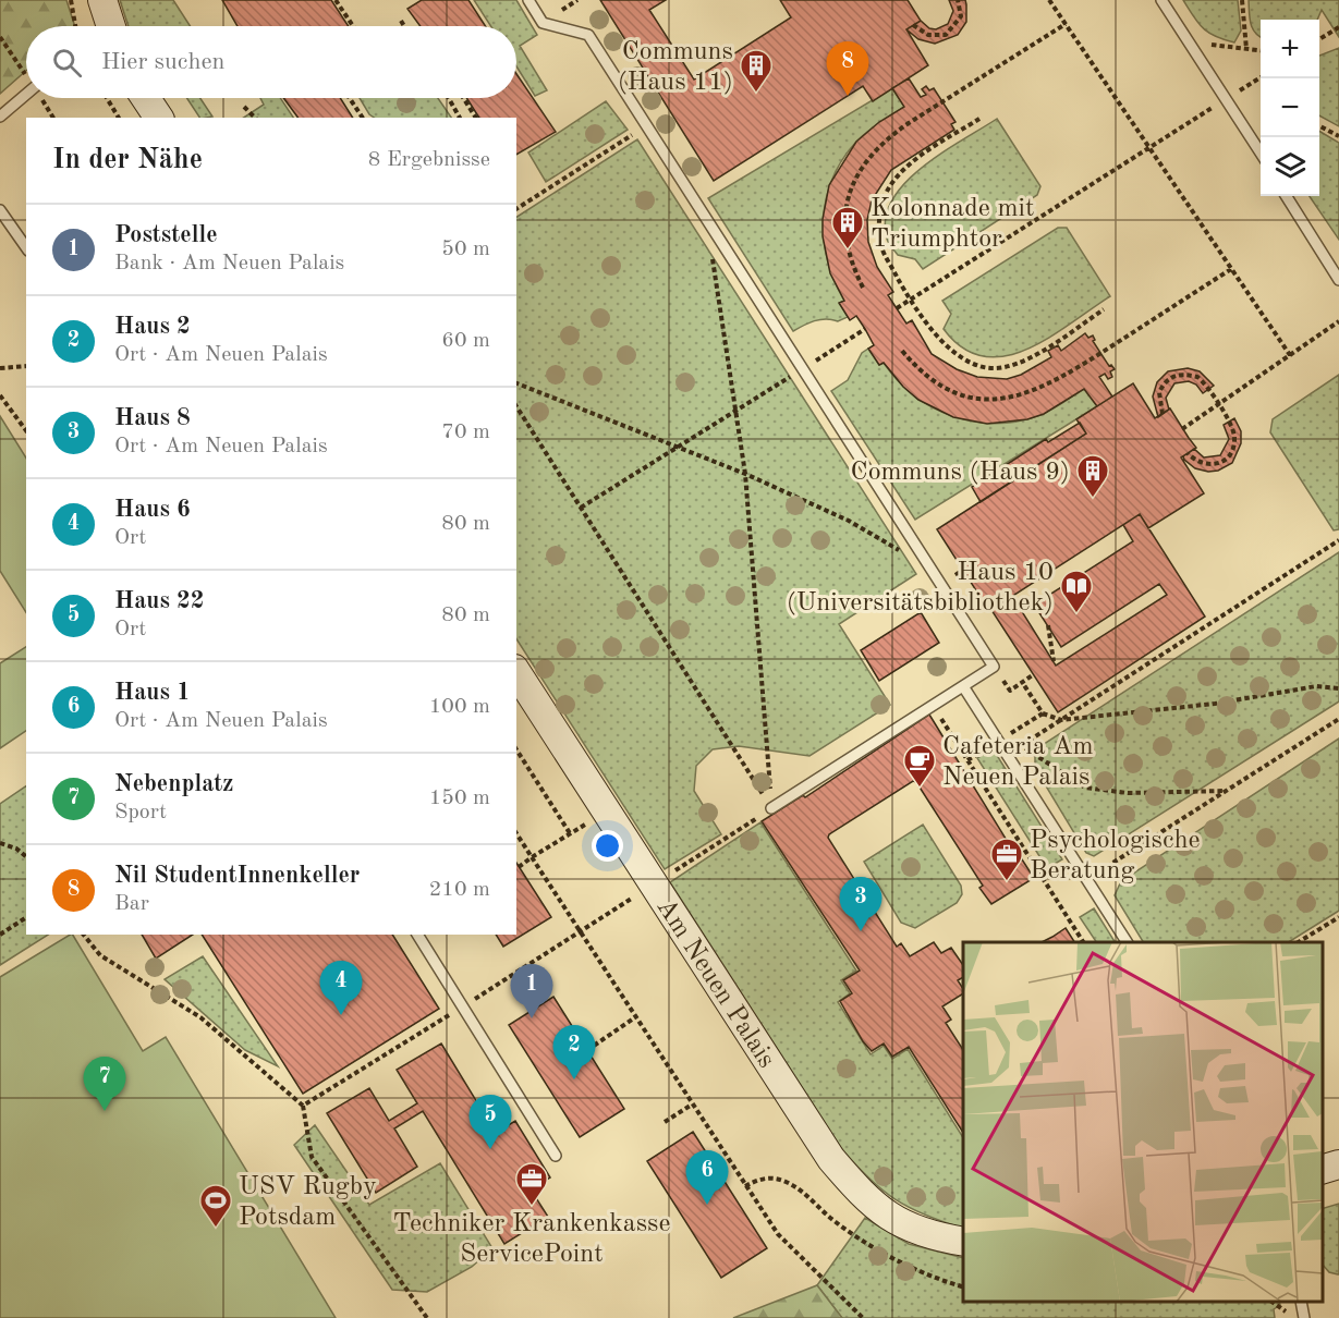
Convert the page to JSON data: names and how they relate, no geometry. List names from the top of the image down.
{
  "streets": {
    "street": ["Am Neuen Palais"]
  },
  "places": {
    "building": ["Communs (Haus 11)", "Kolonnade mit Triumphtor", "Communs (Haus 9)"],
    "library": ["Haus 10 (Universitätsbibliothek)"],
    "cafe": ["Cafeteria Am Neuen Palais"],
    "office": ["Psychologische Beratung", "Techniker Krankenkasse ServicePoint"],
    "sports": ["USV Rugby Potsdam"]
  },
  "page": {
    "map_buttons": ["+", "−"],
    "search": "Hier suchen",
    "pins": [
      "8",
      "3",
      "4",
      "1",
      "2",
      "7",
      "5",
      "6"
    ],
    "heading": ["In der Nähe", "8 Ergebnisse"],
    "list": [
      {
        "mark": "1",
        "name": "Poststelle",
        "note": "Bank · Am Neuen Palais",
        "value": "50 m"
      },
      {
        "mark": "2",
        "name": "Haus 2",
        "note": "Ort · Am Neuen Palais",
        "value": "60 m"
      },
      {
        "mark": "3",
        "name": "Haus 8",
        "note": "Ort · Am Neuen Palais",
        "value": "70 m"
      },
      {
        "mark": "4",
        "name": "Haus 6",
        "note": "Ort",
        "value": "80 m"
      },
      {
        "mark": "5",
        "name": "Haus 22",
        "note": "Ort",
        "value": "80 m"
      },
      {
        "mark": "6",
        "name": "Haus 1",
        "note": "Ort · Am Neuen Palais",
        "value": "100 m"
      },
      {
        "mark": "7",
        "name": "Nebenplatz",
        "note": "Sport",
        "value": "150 m"
      },
      {
        "mark": "8",
        "name": "Nil StudentInnenkeller",
        "note": "Bar",
        "value": "210 m"
      }
    ]
  }
}
